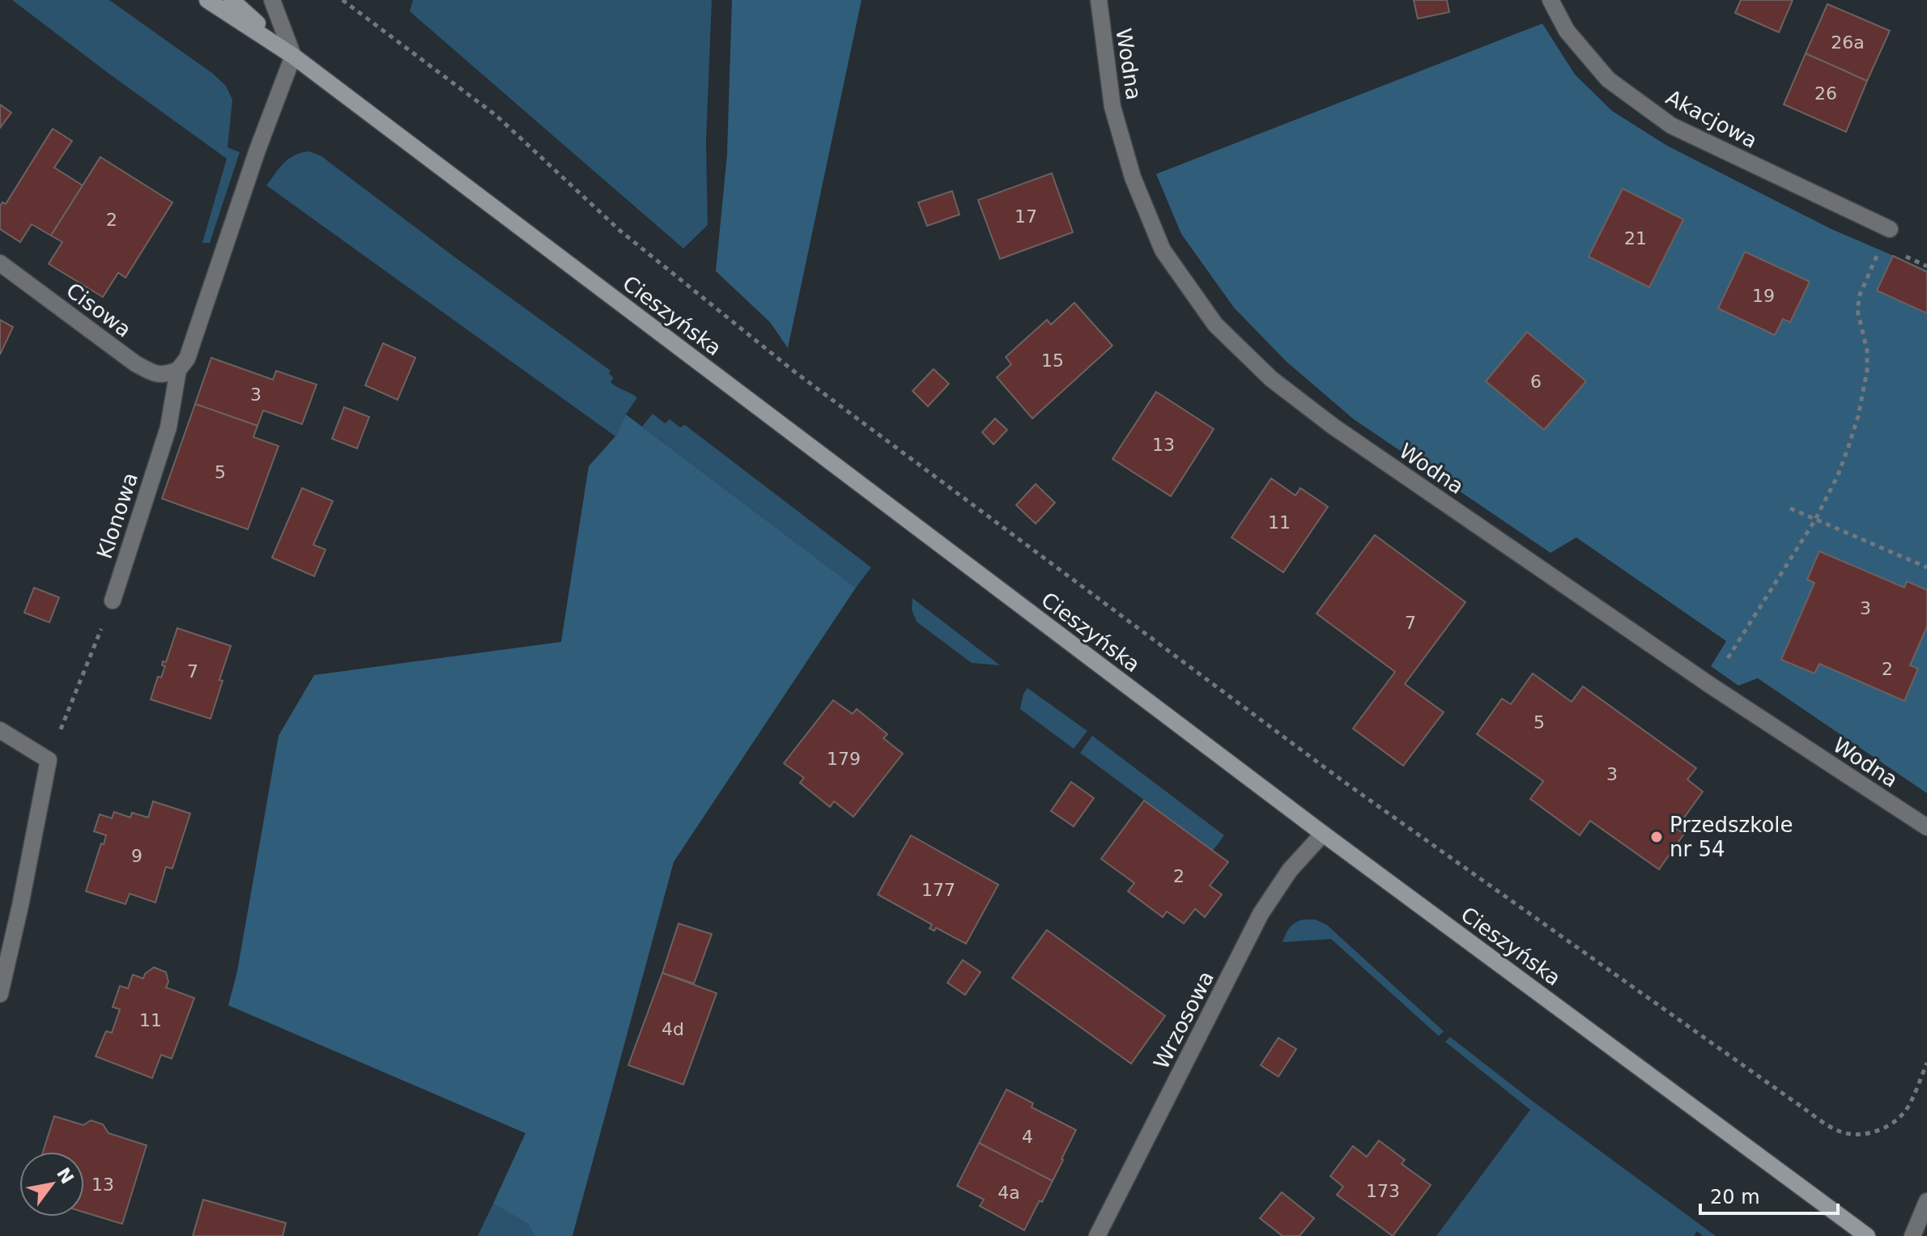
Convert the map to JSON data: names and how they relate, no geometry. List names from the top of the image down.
{
  "streets": {
    "main road": ["Cieszyńska"],
    "street": [
      "Wodna",
      "Akacjowa",
      "Cisowa",
      "Klonowa",
      "Wrzosowa"
    ]
  },
  "crossings": [
    ["Cisowa", "Klonowa"],
    ["Cieszyńska", "Klonowa"],
    ["Cieszyńska", "Wrzosowa"]
  ],
  "places": ["Przedszkole nr 54"],
  "house_numbers": [
    "26a",
    "26",
    "17",
    "2",
    "21",
    "19",
    "15",
    "6",
    "3",
    "13",
    "5",
    "11",
    "3",
    "7",
    "2",
    "7",
    "5",
    "179",
    "3",
    "9",
    "2",
    "177",
    "11",
    "4d",
    "4",
    "13",
    "173",
    "4a"
  ],
  "scale_bar": "20 m",
  "north": "top right"
}
